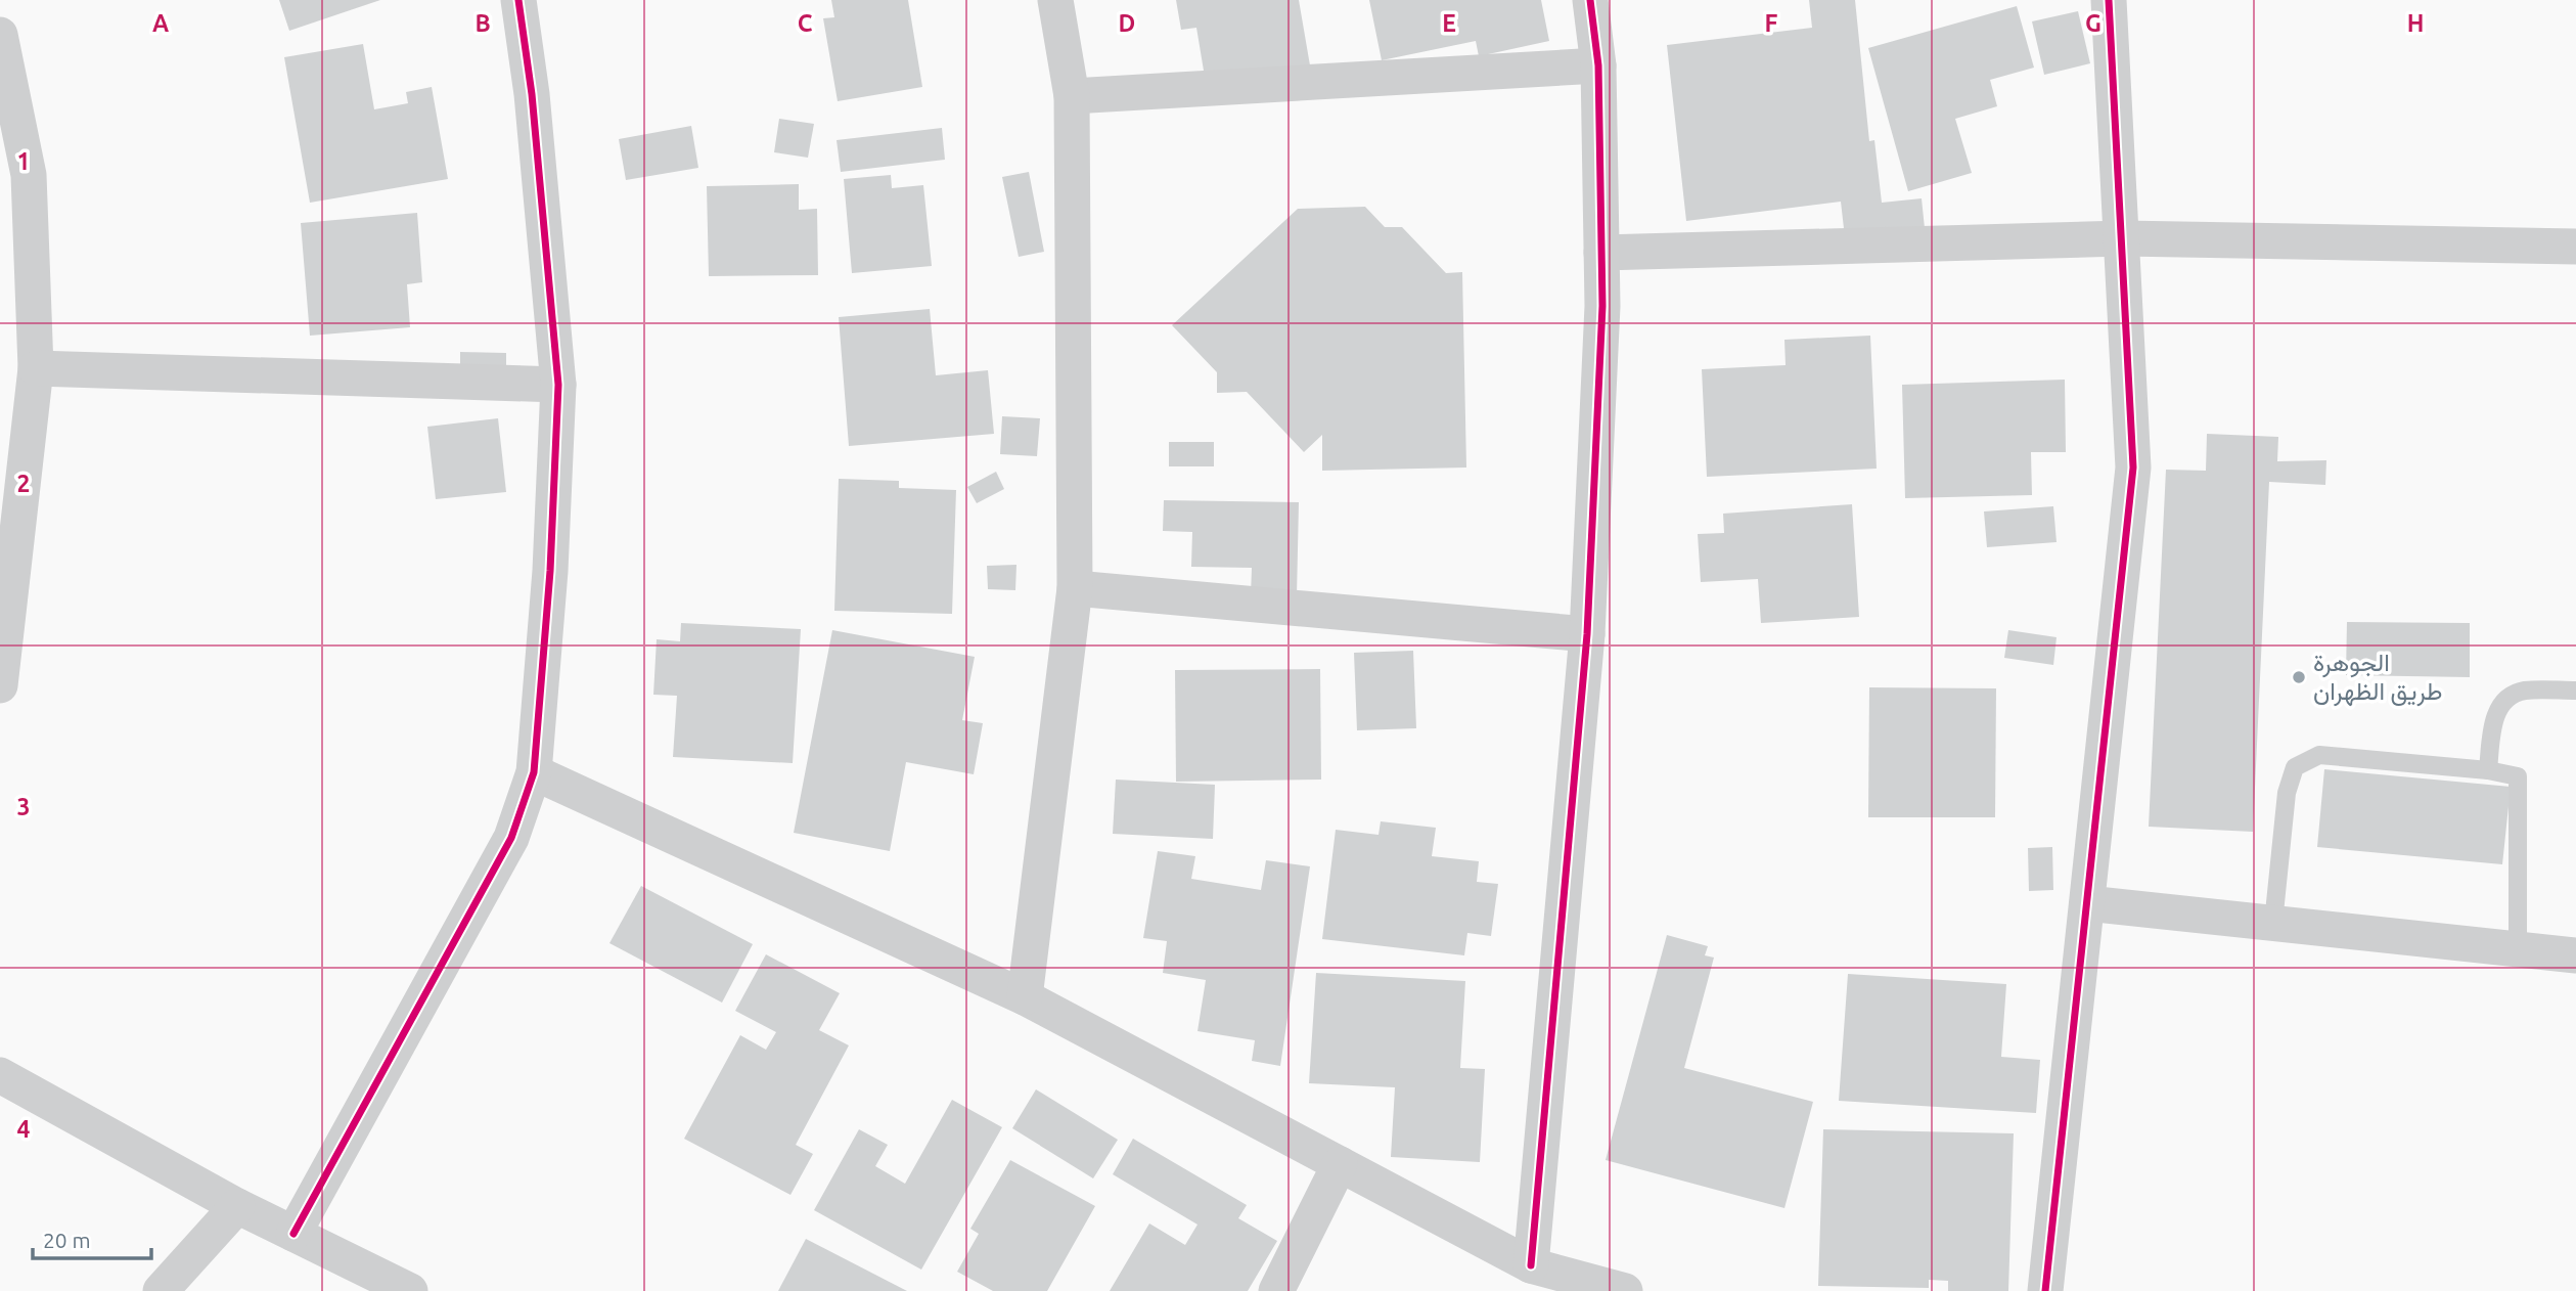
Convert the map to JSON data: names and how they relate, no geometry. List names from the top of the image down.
{
  "places": ["الجوهرة طريق الظهران"],
  "scale_bar": "20 m",
  "grid": {
    "columns": [
      "A",
      "B",
      "C",
      "D",
      "E",
      "F",
      "G",
      "H"
    ],
    "rows": [
      "1",
      "2",
      "3",
      "4"
    ]
  }
}
